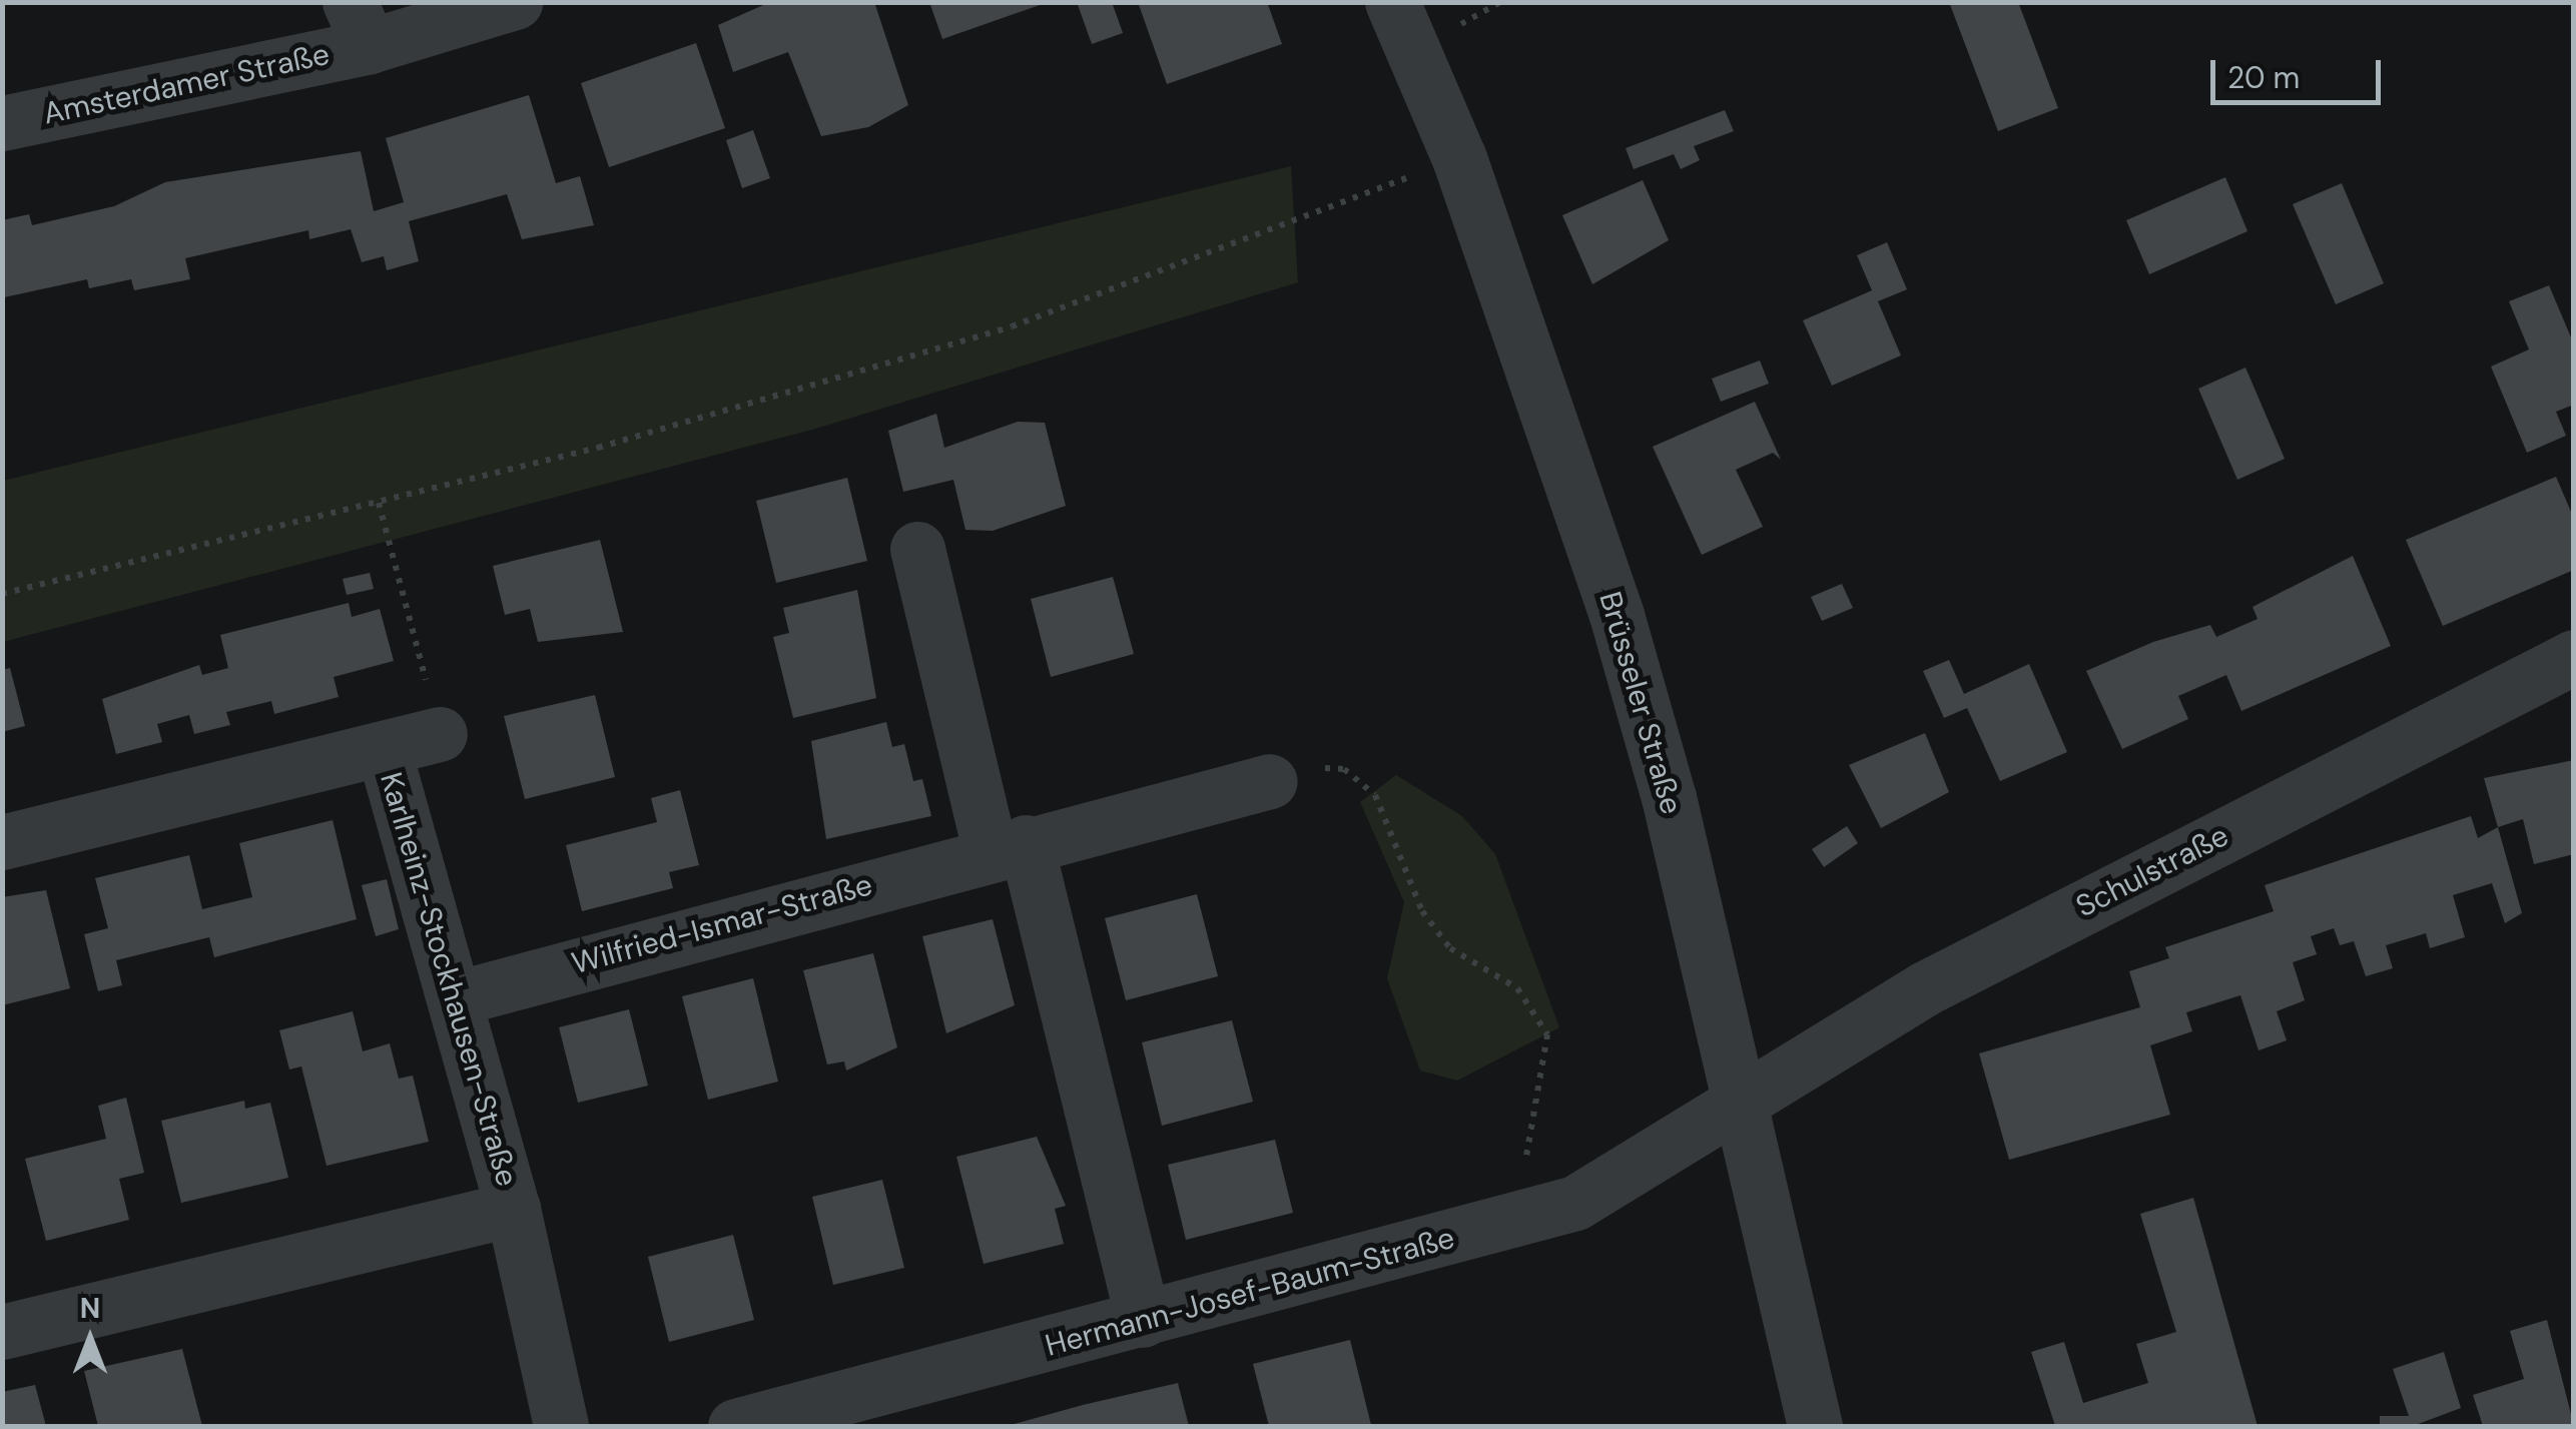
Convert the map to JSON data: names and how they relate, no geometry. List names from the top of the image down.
{
  "streets": {
    "street": [
      "Amsterdamer Straße",
      "Brüsseler Straße",
      "Schulstraße",
      "Wilfried-Ismar-Straße",
      "Karlheinz-Stockhausen-Straße",
      "Hermann-Josef-Baum-Straße"
    ]
  },
  "crossings": [
    ["Brüsseler Straße", "Schulstraße"],
    ["Brüsseler Straße", "Hermann-Josef-Baum-Straße"],
    ["Schulstraße", "Hermann-Josef-Baum-Straße"],
    ["Wilfried-Ismar-Straße", "Karlheinz-Stockhausen-Straße"]
  ],
  "scale_bar": "20 m",
  "north": "top"
}
